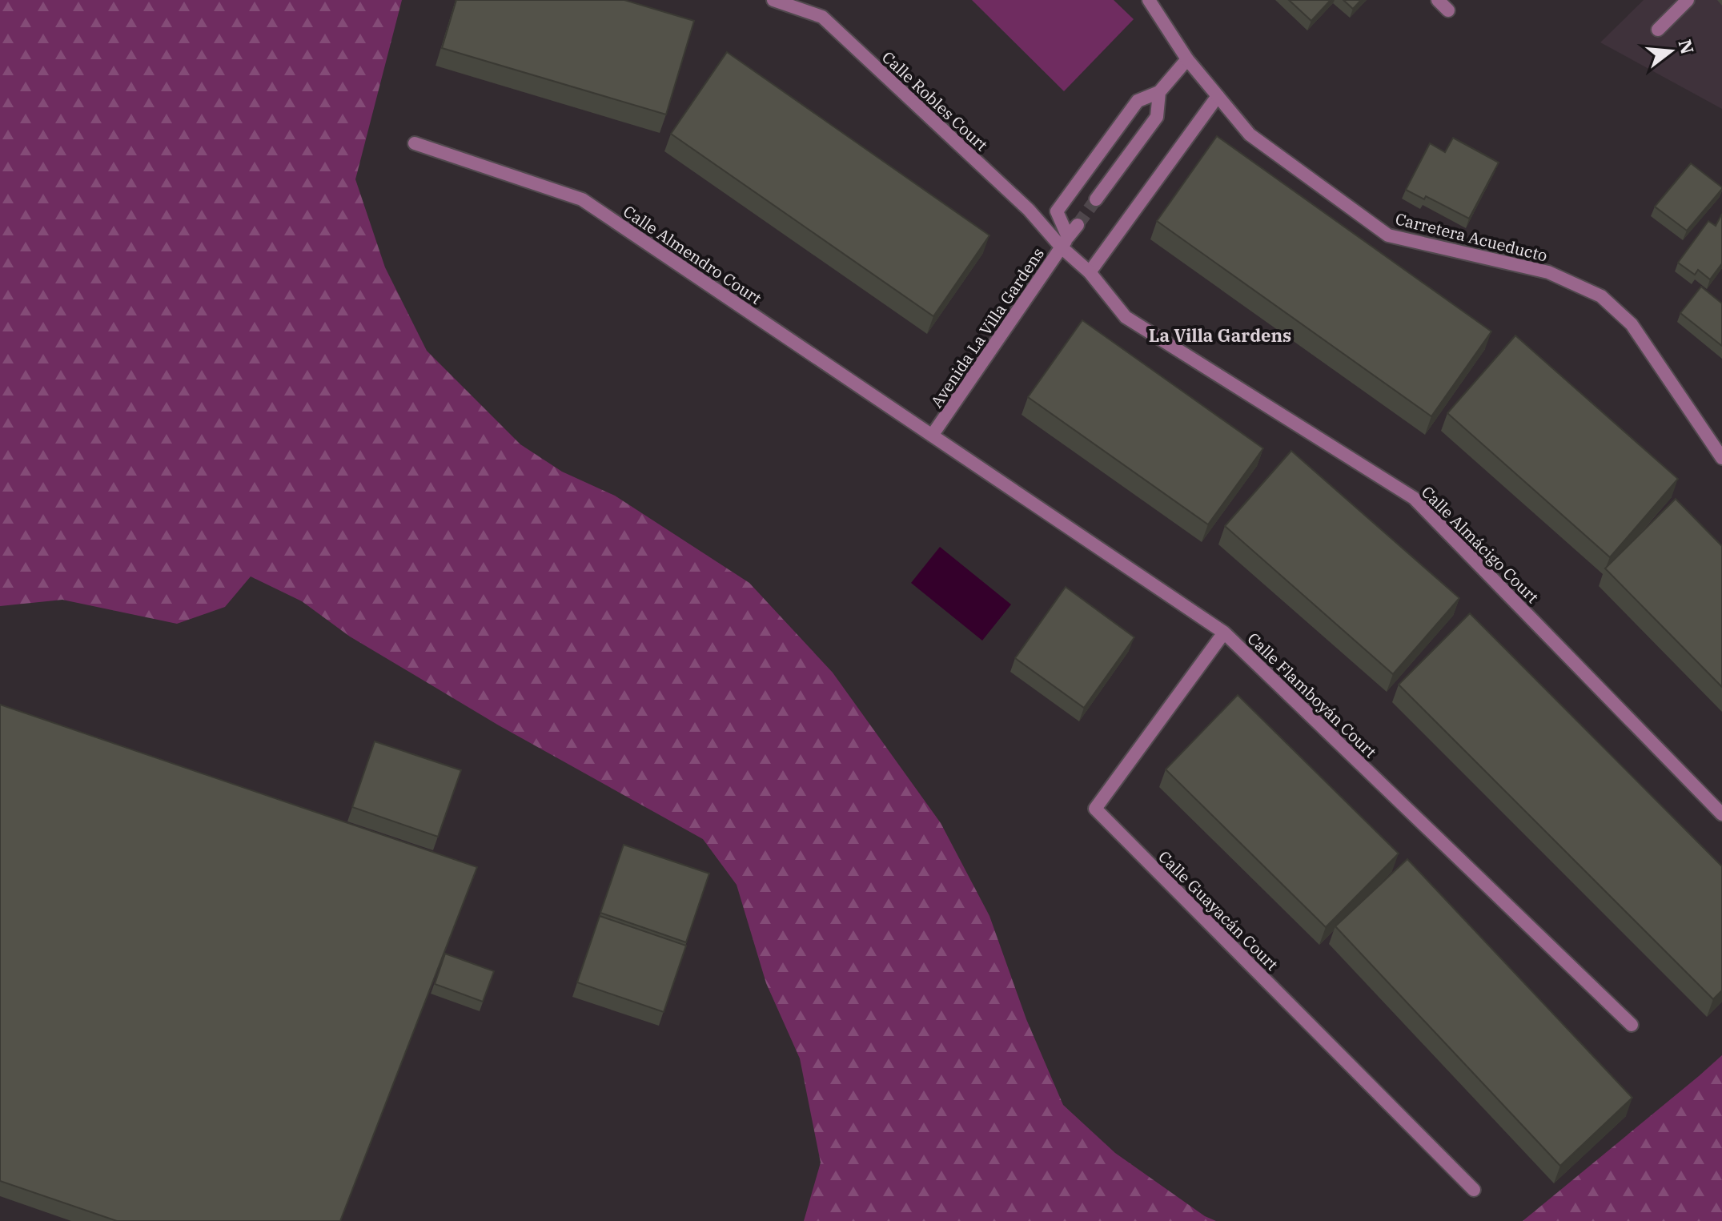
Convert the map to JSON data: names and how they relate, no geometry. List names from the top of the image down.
{
  "streets": {
    "street": [
      "Calle Robles Court",
      "Carretera Acueducto",
      "Calle Almendro Court",
      "Avenida La Villa Gardens",
      "Calle Almácigo Court",
      "Calle Flamboyán Court",
      "Calle Guayacán Court"
    ]
  },
  "crossings": [
    ["Calle Robles Court", "Avenida La Villa Gardens"],
    ["Calle Robles Court", "Calle Almácigo Court"],
    ["Calle Almendro Court", "Avenida La Villa Gardens"],
    ["Calle Almendro Court", "Calle Flamboyán Court"],
    ["Avenida La Villa Gardens", "Calle Almácigo Court"],
    ["Avenida La Villa Gardens", "Calle Flamboyán Court"],
    ["Calle Flamboyán Court", "Calle Guayacán Court"]
  ],
  "districts": ["La Villa Gardens"],
  "north": "right"
}
